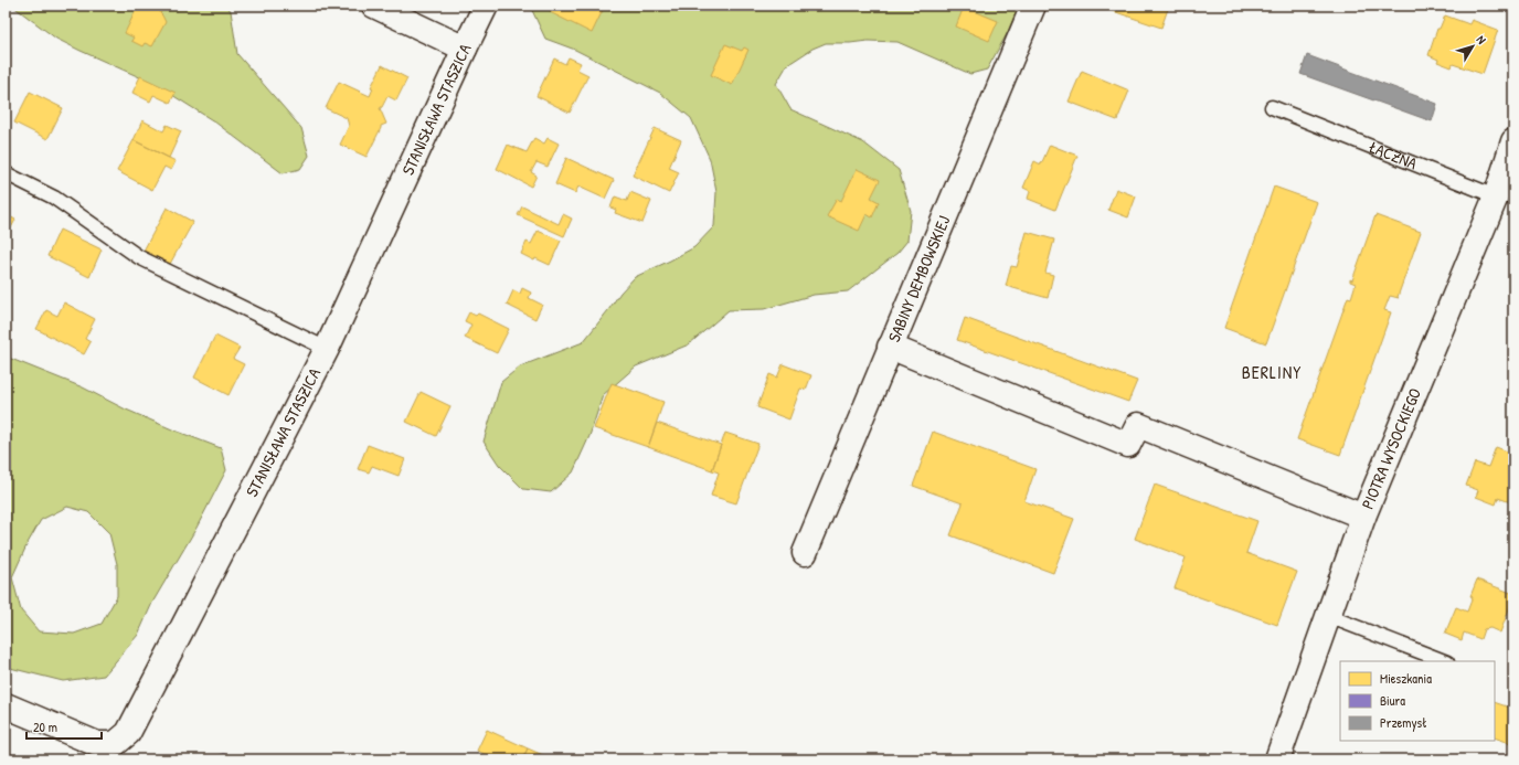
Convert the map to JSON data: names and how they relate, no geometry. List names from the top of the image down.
{
  "streets": {
    "street": ["STANISŁAWA STASZICA", "SABINY DEMBOWSKIEJ", "PIOTRA WYSOCKIEGO"],
    "lane": ["ŁĄCZNA"]
  },
  "crossings": [
    ["ŁĄCZNA", "PIOTRA WYSOCKIEGO"]
  ],
  "districts": ["BERLINY"],
  "legend": ["Mieszkania", "Biura", "Przemysł"],
  "scale_bar": "20 m",
  "north": "top right"
}
